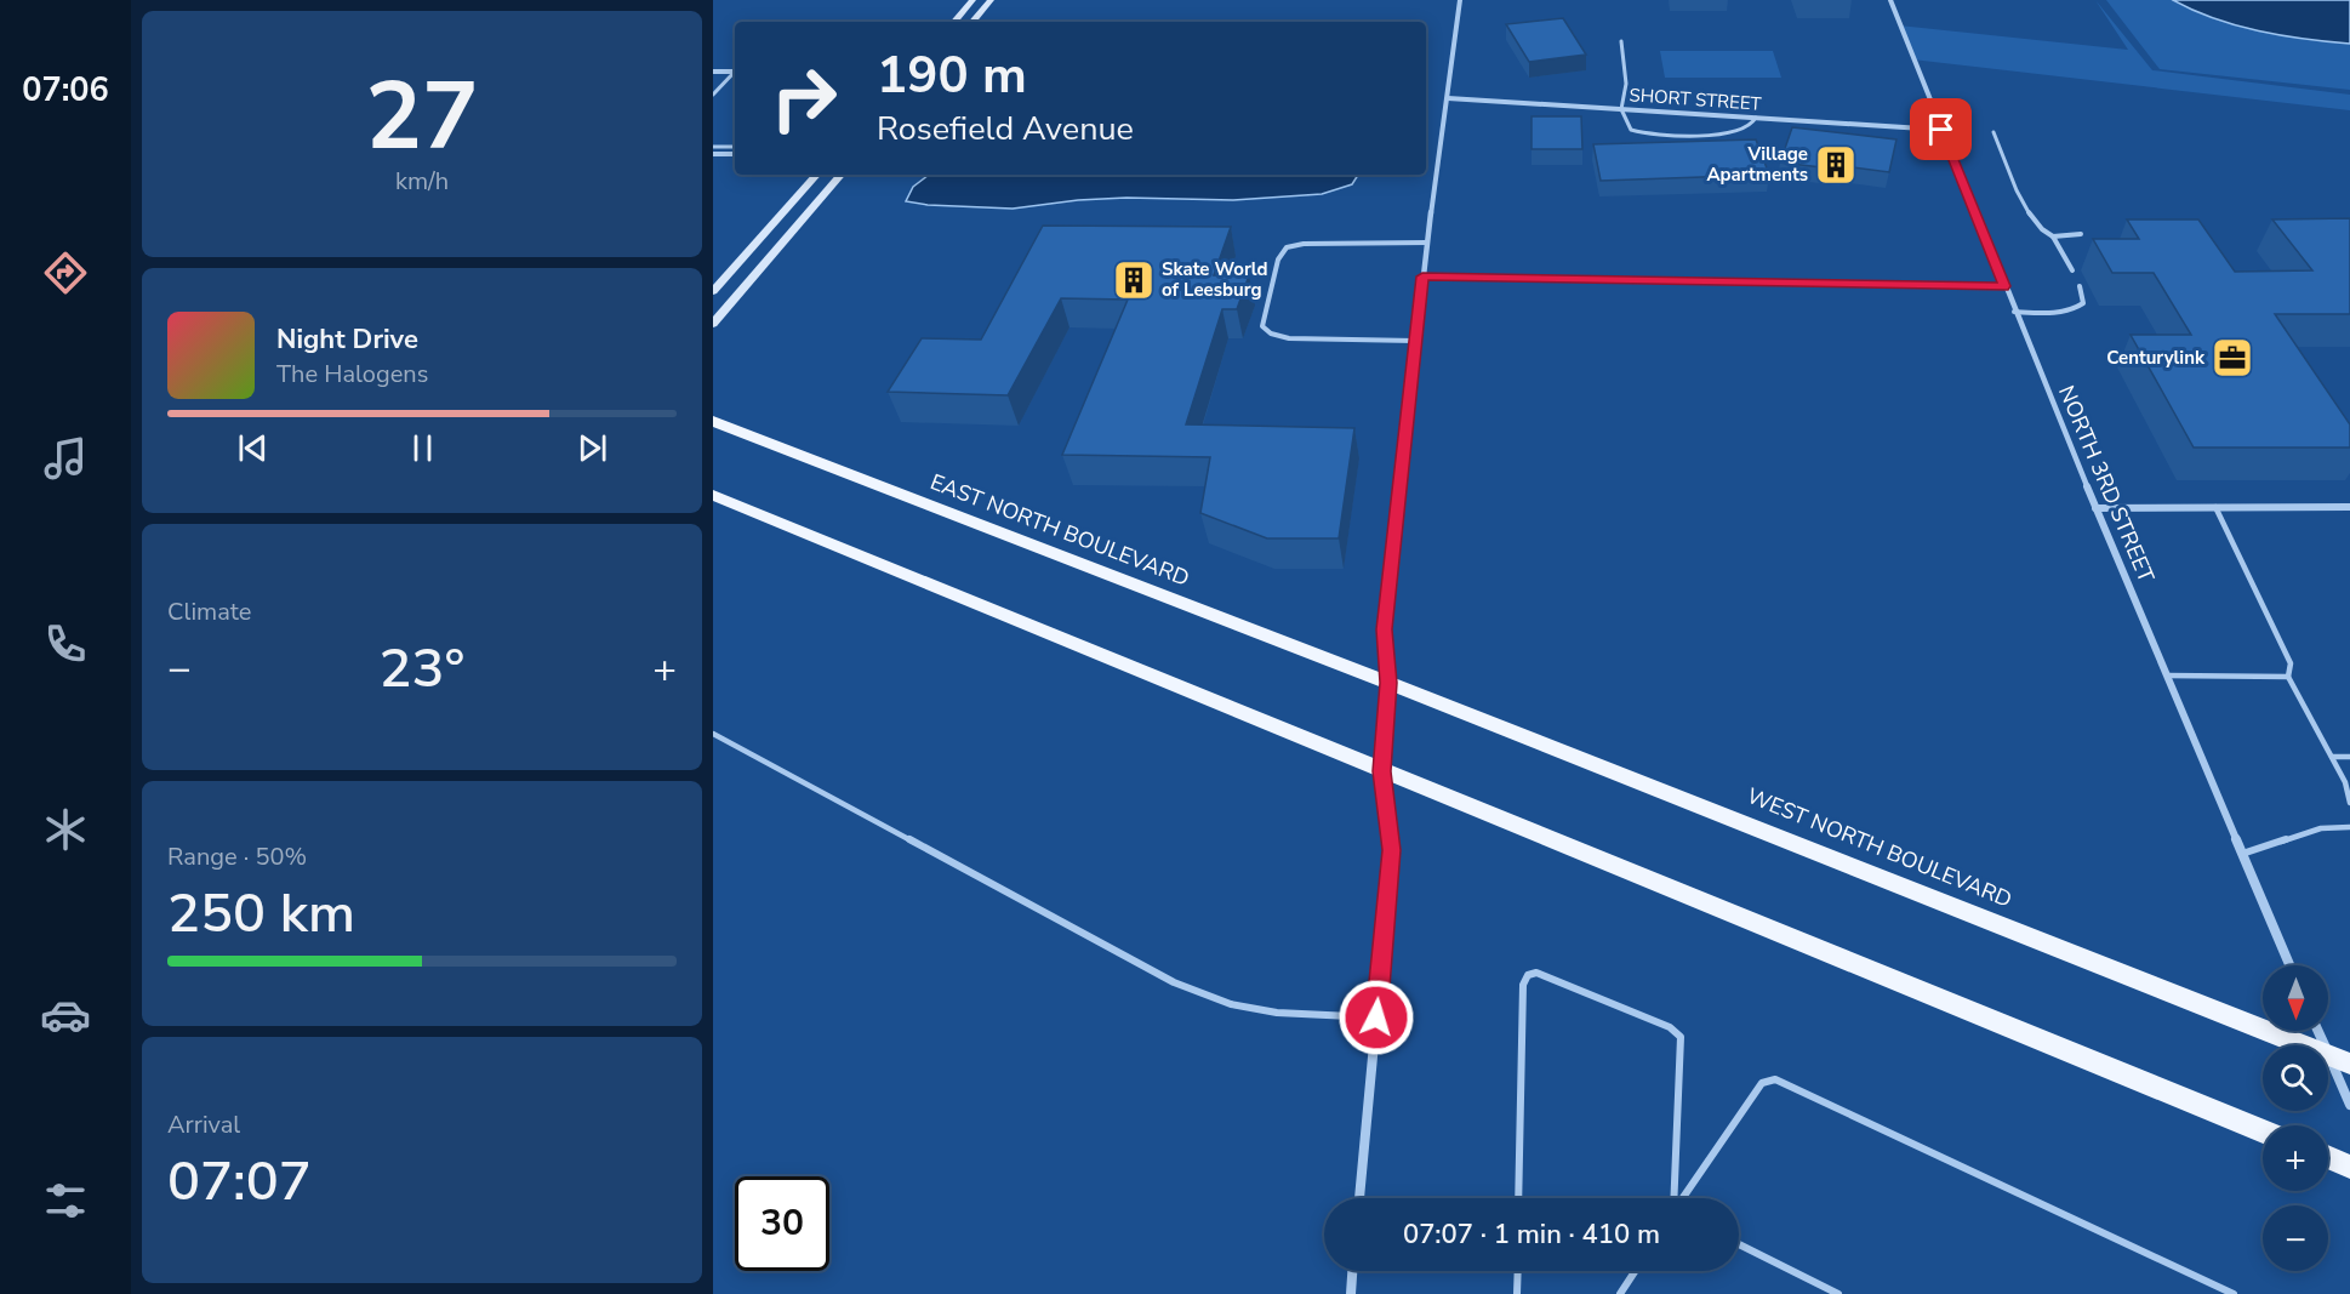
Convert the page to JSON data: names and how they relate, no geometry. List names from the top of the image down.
{
  "streets": {
    "main road": ["EAST NORTH BOULEVARD", "WEST NORTH BOULEVARD"],
    "street": ["SHORT STREET", "NORTH 3RD STREET"]
  },
  "crossings": [
    ["SHORT STREET", "NORTH 3RD STREET"],
    ["EAST NORTH BOULEVARD", "WEST NORTH BOULEVARD"]
  ],
  "places": {
    "building": ["Village Apartments", "Skate World of Leesburg"],
    "office": ["Centurylink"]
  },
  "north": "bottom",
  "page": {
    "tabs": "07:06",
    "tile": [
      ["27", "km/h"],
      "Climate",
      ["Range · 50%", "250 km"],
      ["Arrival", "07:07"]
    ],
    "turn": ["190 m", "Rosefield Avenue"],
    "song": ["Night Drive", "The Halogens"],
    "heat": ["−", "23°", "+"],
    "map_buttons": ["+", "−"],
    "limit": "30",
    "trip": "07:07 · 1 min · 410 m"
  }
}
